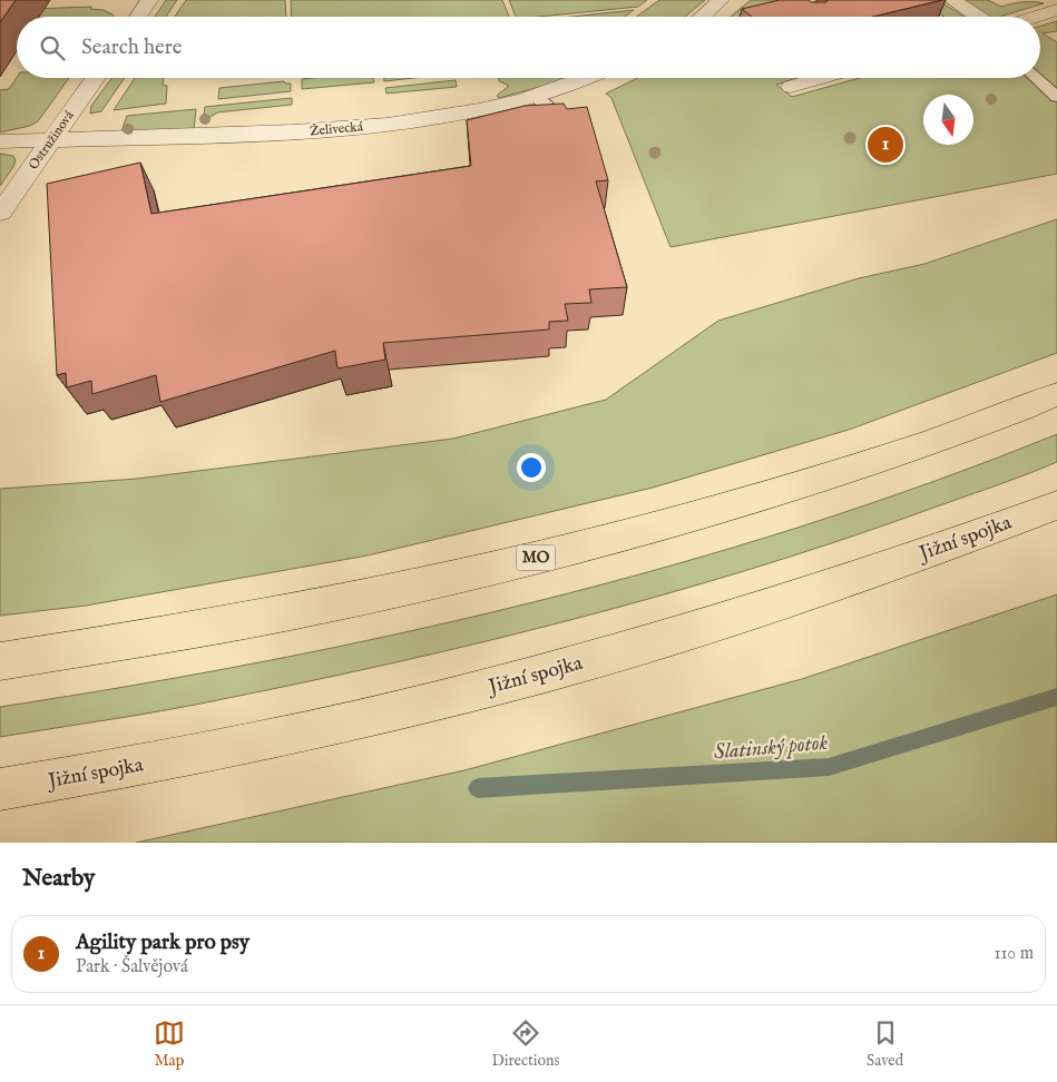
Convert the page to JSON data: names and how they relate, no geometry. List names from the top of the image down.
{
  "streets": {
    "highway": ["Jižní spojka", "MO"],
    "street": ["Želivecká", "Ostružinová"]
  },
  "crossings": [
    ["Želivecká", "Ostružinová"]
  ],
  "water": ["Slatinský potok"],
  "north": "bottom",
  "page": {
    "search": "Search here",
    "pins": "1",
    "heading": "Nearby",
    "list": [
      {
        "mark": "1",
        "name": "Agility park pro psy",
        "note": "Park · Šalvějová",
        "value": "110 m"
      }
    ],
    "nav": ["Map", "Directions", "Saved"]
  }
}
